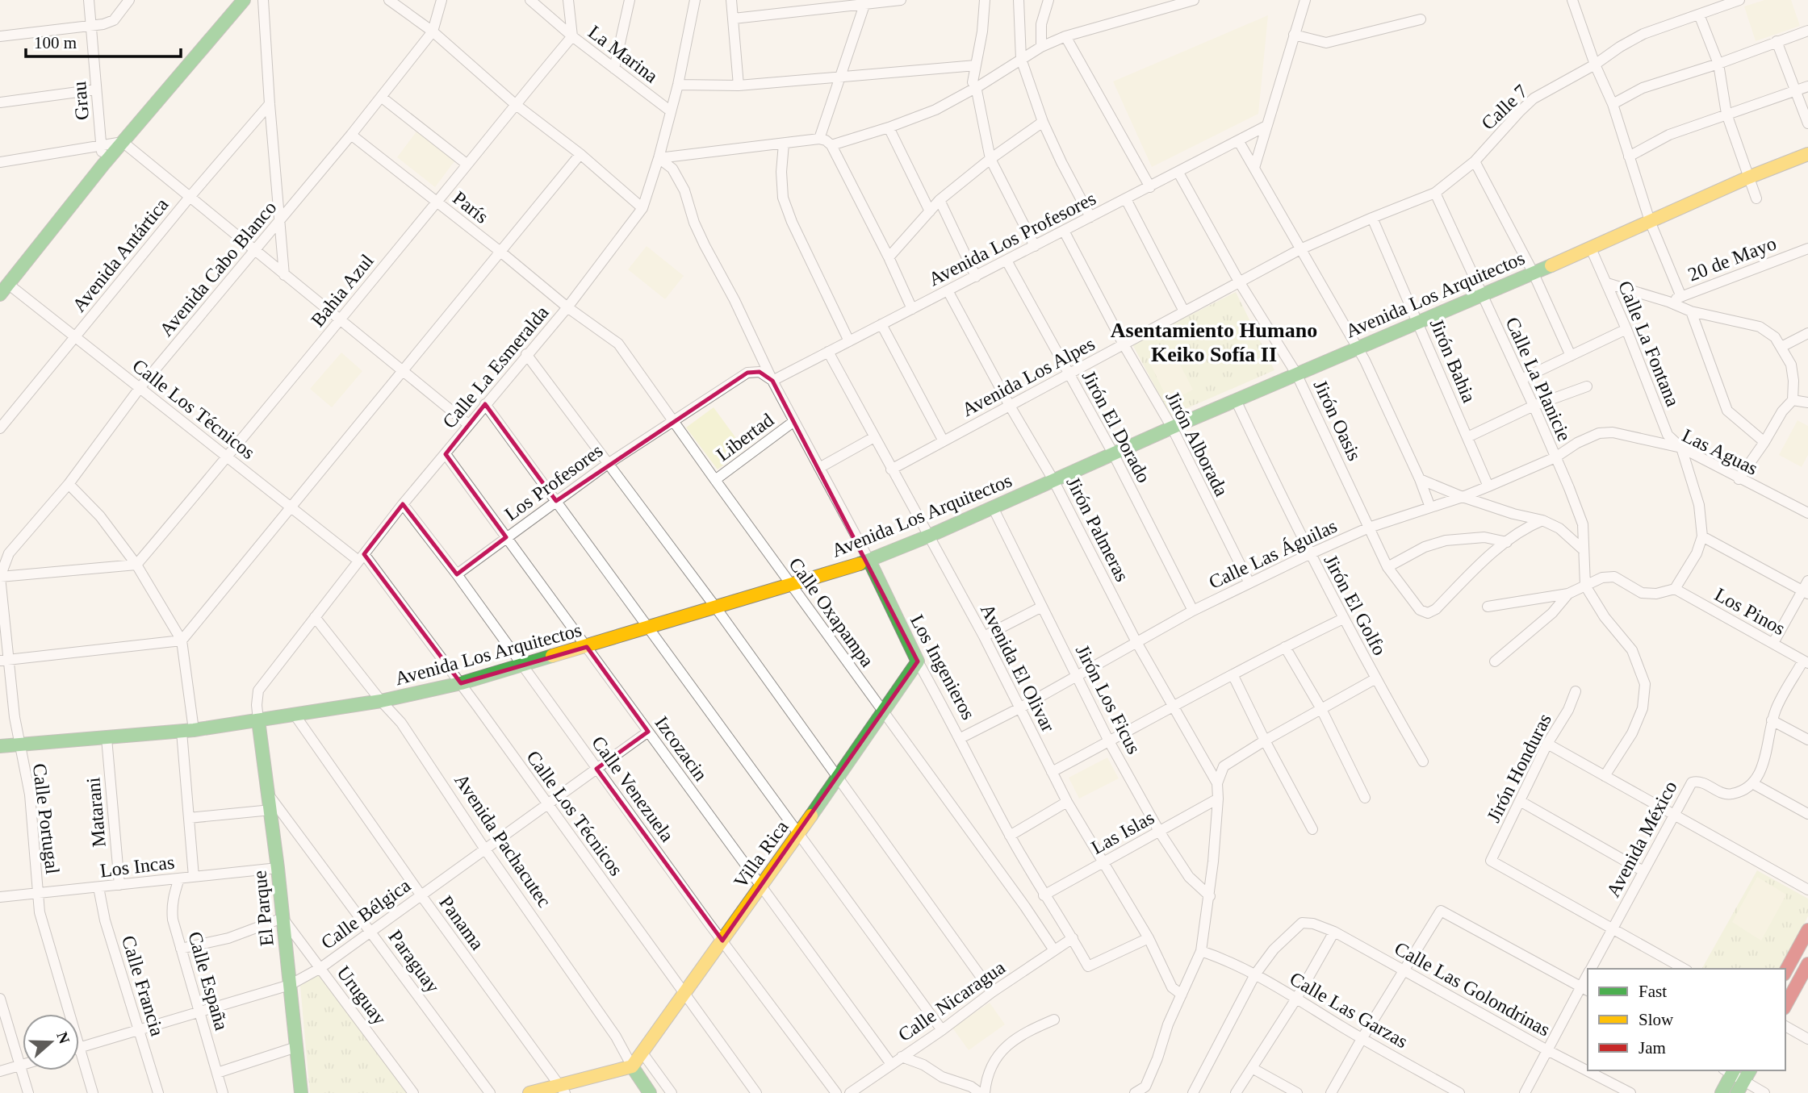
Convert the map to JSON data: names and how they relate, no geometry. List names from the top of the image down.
{
  "streets": {
    "main road": [
      "Avenida Los Arquitectos",
      "Los Ingenieros",
      "Avenida Pachacutec",
      "Villa Rica",
      "El Parque"
    ],
    "street": [
      "La Marina",
      "Grau",
      "Calle 7",
      "París",
      "Avenida Los Profesores",
      "Avenida Antártica",
      "20 de Mayo",
      "Avenida Cabo Blanco",
      "Bahia Azul",
      "Calle La Fontana",
      "Jirón Bahia",
      "Calle La Esmeralda",
      "Avenida Los Alpes",
      "Calle La Planicie",
      "Calle Los Técnicos",
      "Jirón Oasis",
      "Jirón El Dorado",
      "Libertad",
      "Jirón Alborada",
      "Las Aguas",
      "Los Profesores",
      "Jirón Palmeras",
      "Calle Las Águilas",
      "Jirón El Golfo",
      "Los Pinos",
      "Calle Oxapampa",
      "Avenida El Olivar",
      "Jirón Los Ficus",
      "Izcozacin",
      "Jirón Honduras",
      "Calle Venezuela",
      "Matarani",
      "Calle Portugal",
      "Las Islas",
      "Avenida México",
      "Los Incas",
      "Calle Bélgica",
      "Panama",
      "Paraguay",
      "Calle España",
      "Calle Francia",
      "Calle Las Golondrinas",
      "Uruguay",
      "Calle Nicaragua",
      "Calle Las Garzas"
    ]
  },
  "crossings": [
    ["La Marina", "Bahia Azul"],
    ["La Marina", "Calle La Esmeralda"],
    ["Calle 7", "Jirón Bahia"],
    ["Calle 7", "Avenida Los Alpes"],
    ["Calle 7", "Calle La Planicie"],
    ["París", "Avenida Cabo Blanco"],
    ["París", "Bahia Azul"],
    ["París", "Calle La Esmeralda"],
    ["París", "Calle Oxapampa"],
    ["Avenida Los Profesores", "Jirón Oasis"],
    ["Avenida Los Profesores", "Jirón El Dorado"],
    ["Avenida Los Profesores", "Jirón Alborada"],
    ["Avenida Los Profesores", "Los Profesores"],
    ["Avenida Los Profesores", "Jirón Palmeras"],
    ["Avenida Los Profesores", "Los Ingenieros"],
    ["Avenida Los Profesores", "Avenida El Olivar"],
    ["Avenida Antártica", "Calle Los Técnicos"],
    ["Avenida Cabo Blanco", "Calle Los Técnicos"],
    ["Avenida Cabo Blanco", "Calle Portugal"],
    ["Bahia Azul", "Calle Los Técnicos"],
    ["Avenida Los Arquitectos", "Calle La Fontana"],
    ["Avenida Los Arquitectos", "Jirón Bahia"],
    ["Avenida Los Arquitectos", "Calle La Esmeralda"],
    ["Avenida Los Arquitectos", "Calle La Planicie"],
    ["Avenida Los Arquitectos", "Calle Los Técnicos"],
    ["Avenida Los Arquitectos", "Jirón Oasis"],
    ["Avenida Los Arquitectos", "Jirón El Dorado"],
    ["Avenida Los Arquitectos", "Jirón Alborada"],
    ["Avenida Los Arquitectos", "Jirón Palmeras"],
    ["Avenida Los Arquitectos", "Jirón El Golfo"],
    ["Avenida Los Arquitectos", "Calle Oxapampa"],
    ["Avenida Los Arquitectos", "Los Ingenieros"],
    ["Avenida Los Arquitectos", "Avenida El Olivar"],
    ["Avenida Los Arquitectos", "Jirón Los Ficus"],
    ["Avenida Los Arquitectos", "Izcozacin"],
    ["Avenida Los Arquitectos", "Calle Venezuela"],
    ["Avenida Los Arquitectos", "Matarani"],
    ["Avenida Los Arquitectos", "Calle Portugal"],
    ["Avenida Los Arquitectos", "Avenida Pachacutec"],
    ["Avenida Los Arquitectos", "El Parque"],
    ["Avenida Los Arquitectos", "Panama"],
    ["Calle La Fontana", "Las Aguas"],
    ["Jirón Bahia", "Calle Las Águilas"],
    ["Calle La Esmeralda", "Calle Los Técnicos"],
    ["Calle La Esmeralda", "Calle Oxapampa"],
    ["Calle La Esmeralda", "Los Ingenieros"],
    ["Calle La Esmeralda", "Izcozacin"],
    ["Calle La Esmeralda", "Calle Venezuela"],
    ["Calle La Esmeralda", "Avenida Pachacutec"],
    ["Calle La Esmeralda", "El Parque"],
    ["Avenida Los Alpes", "Jirón Oasis"],
    ["Avenida Los Alpes", "Jirón El Dorado"],
    ["Avenida Los Alpes", "Jirón Alborada"],
    ["Avenida Los Alpes", "Jirón Palmeras"],
    ["Avenida Los Alpes", "Avenida El Olivar"],
    ["Calle La Planicie", "Calle Las Águilas"],
    ["Calle Los Técnicos", "Villa Rica"],
    ["Calle Los Técnicos", "Calle Bélgica"],
    ["Jirón Oasis", "Calle Las Águilas"],
    ["Jirón El Dorado", "Calle Las Águilas"],
    ["Libertad", "Calle Oxapampa"],
    ["Libertad", "Los Ingenieros"],
    ["Jirón Alborada", "Calle Las Águilas"],
    ["Las Aguas", "Calle Las Águilas"],
    ["Los Profesores", "Calle Oxapampa"],
    ["Los Profesores", "Los Ingenieros"],
    ["Los Profesores", "Izcozacin"],
    ["Los Profesores", "Calle Venezuela"],
    ["Jirón Palmeras", "Calle Las Águilas"],
    ["Calle Las Águilas", "Jirón El Golfo"],
    ["Calle Las Águilas", "Los Ingenieros"],
    ["Calle Las Águilas", "Avenida El Olivar"],
    ["Calle Las Águilas", "Jirón Los Ficus"],
    ["Calle Oxapampa", "Villa Rica"],
    ["Calle Oxapampa", "Calle Nicaragua"],
    ["Los Ingenieros", "Avenida El Olivar"],
    ["Los Ingenieros", "Las Islas"],
    ["Los Ingenieros", "Villa Rica"],
    ["Los Ingenieros", "Calle Nicaragua"],
    ["Avenida El Olivar", "Las Islas"],
    ["Jirón Los Ficus", "Las Islas"],
    ["Izcozacin", "Villa Rica"],
    ["Izcozacin", "Calle Bélgica"],
    ["Izcozacin", "Calle Nicaragua"],
    ["Jirón Honduras", "Avenida México"],
    ["Calle Venezuela", "Villa Rica"],
    ["Calle Venezuela", "Calle Bélgica"],
    ["Matarani", "Los Incas"],
    ["Calle Portugal", "Los Incas"],
    ["Calle Portugal", "Calle Bélgica"],
    ["Avenida México", "Calle Las Golondrinas"],
    ["Avenida Pachacutec", "Villa Rica"],
    ["Avenida Pachacutec", "Calle Bélgica"],
    ["Los Incas", "El Parque"],
    ["Los Incas", "Calle España"],
    ["Los Incas", "Calle Francia"],
    ["El Parque", "Calle Bélgica"],
    ["El Parque", "Paraguay"],
    ["El Parque", "Uruguay"],
    ["Calle Bélgica", "Panama"],
    ["Calle Bélgica", "Paraguay"],
    ["Calle Bélgica", "Calle España"],
    ["Calle Bélgica", "Calle Francia"],
    ["Calle Bélgica", "Uruguay"],
    ["Calle Las Golondrinas", "Calle Las Garzas"]
  ],
  "districts": ["Asentamiento Humano Keiko Sofía II"],
  "legend": ["Fast", "Slow", "Jam"],
  "scale_bar": "100 m",
  "north": "right"
}
